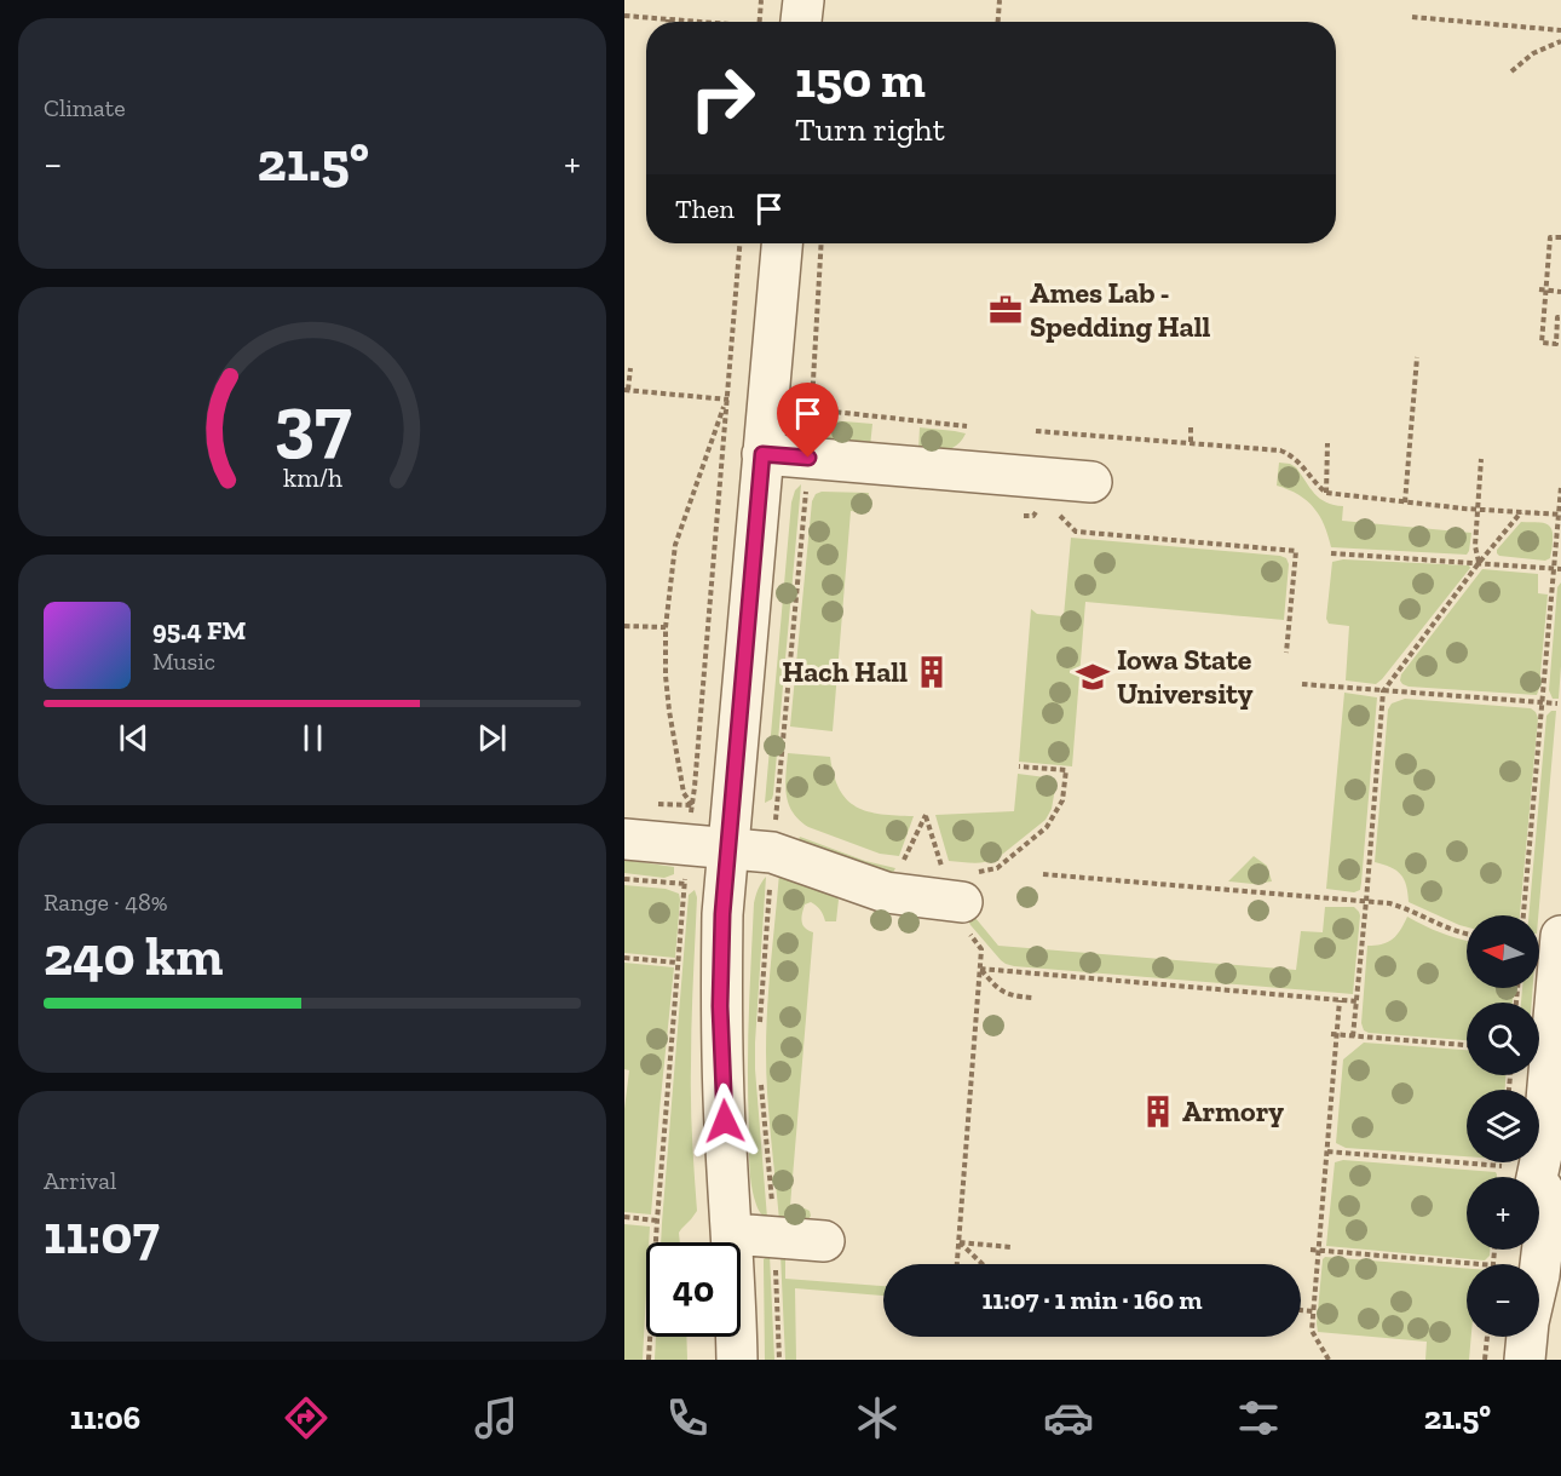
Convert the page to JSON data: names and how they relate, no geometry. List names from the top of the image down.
{
  "places": {
    "office": ["Ames Lab - Spedding Hall"],
    "building": ["Hach Hall", "Armory"],
    "school or university": ["Iowa State University"]
  },
  "north": "left",
  "page": {
    "tile": [
      "Climate",
      ["Range · 48%", "240 km"],
      ["Arrival", "11:07"]
    ],
    "turn": ["150 m", "Turn right"],
    "heat": ["−", "21.5°", "+"],
    "then": "Then",
    "song": ["95.4 FM", "Music"],
    "map_buttons": ["+", "−"],
    "limit": "40",
    "trip": "11:07 · 1 min · 160 m",
    "tabs": ["11:06", "21.5°"],
    "gauge": ["37", "km/h"]
  }
}
